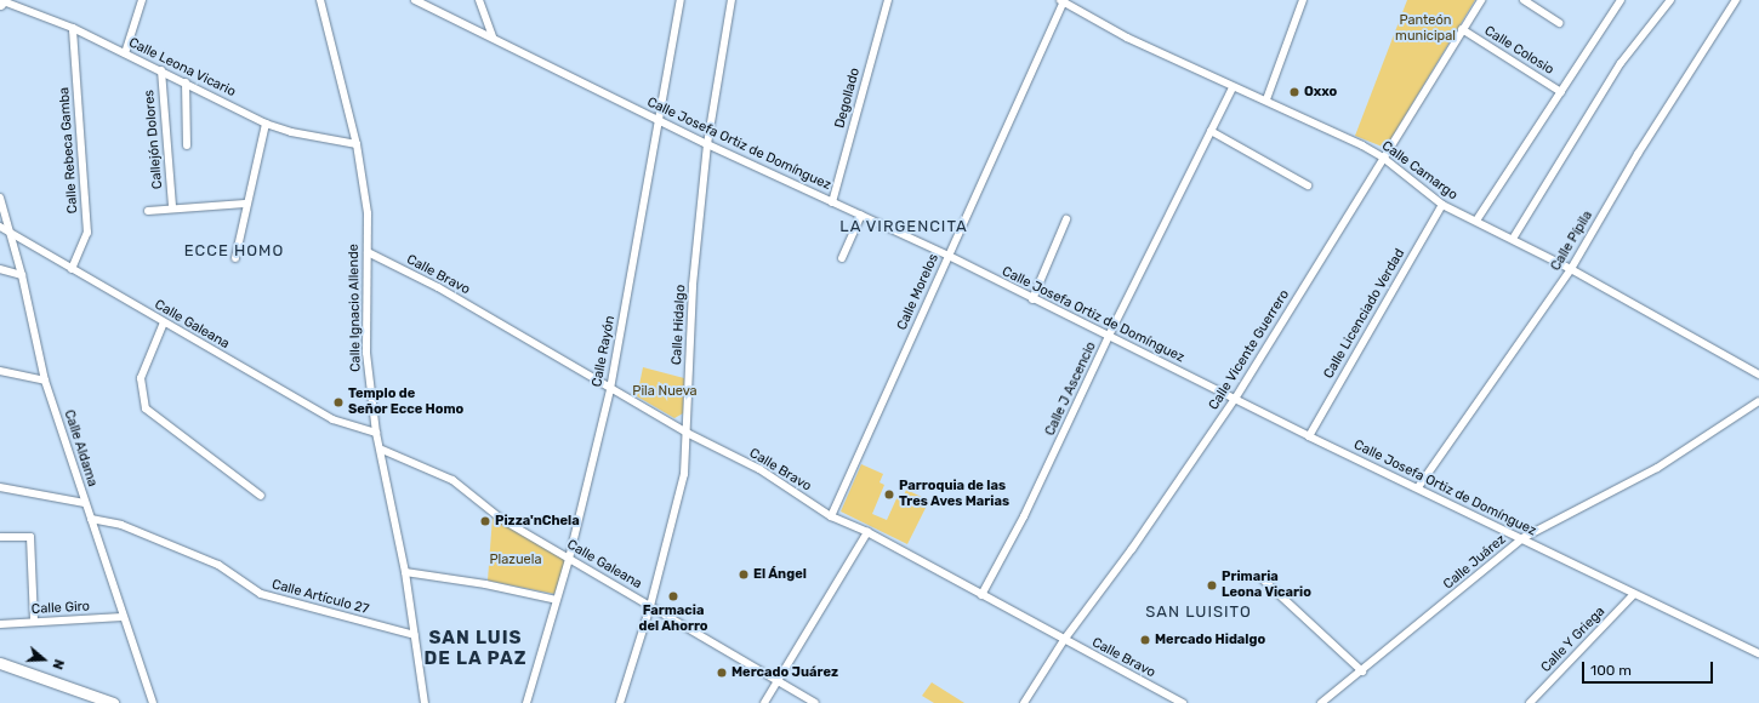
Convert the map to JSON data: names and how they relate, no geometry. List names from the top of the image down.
{
  "streets": {
    "street": [
      "Calle Colosio",
      "Calle Leona Vicario",
      "Degollado",
      "Callejón Dolores",
      "Calle Josefa Ortiz de Domínguez",
      "Calle Rebeca Gamba",
      "Calle Camargo",
      "Calle Pípila",
      "Calle Bravo",
      "Calle Morelos",
      "Calle Ignacio Allende",
      "Calle Licenciado Verdad",
      "Calle Galeana",
      "Calle Hidalgo",
      "Calle Vicente Guerrero",
      "Calle Rayón",
      "Calle J Ascencio",
      "Calle Aldama",
      "Calle Juárez",
      "Calle Artículo 27",
      "Calle Giro",
      "Calle Y Griega"
    ]
  },
  "crossings": [
    ["Calle Colosio", "Calle Vicente Guerrero"],
    ["Calle Leona Vicario", "Callejón Dolores"],
    ["Calle Leona Vicario", "Calle Rebeca Gamba"],
    ["Calle Leona Vicario", "Calle Ignacio Allende"],
    ["Degollado", "Calle Josefa Ortiz de Domínguez"],
    ["Calle Josefa Ortiz de Domínguez", "Calle Pípila"],
    ["Calle Josefa Ortiz de Domínguez", "Calle Morelos"],
    ["Calle Josefa Ortiz de Domínguez", "Calle Licenciado Verdad"],
    ["Calle Josefa Ortiz de Domínguez", "Calle Hidalgo"],
    ["Calle Josefa Ortiz de Domínguez", "Calle Vicente Guerrero"],
    ["Calle Josefa Ortiz de Domínguez", "Calle Rayón"],
    ["Calle Josefa Ortiz de Domínguez", "Calle J Ascencio"],
    ["Calle Josefa Ortiz de Domínguez", "Calle Juárez"],
    ["Calle Josefa Ortiz de Domínguez", "Calle Y Griega"],
    ["Calle Rebeca Gamba", "Calle Galeana"],
    ["Calle Camargo", "Calle Pípila"],
    ["Calle Camargo", "Calle Morelos"],
    ["Calle Camargo", "Calle Licenciado Verdad"],
    ["Calle Camargo", "Calle Vicente Guerrero"],
    ["Calle Camargo", "Calle J Ascencio"],
    ["Calle Bravo", "Calle Morelos"],
    ["Calle Bravo", "Calle Ignacio Allende"],
    ["Calle Bravo", "Calle Hidalgo"],
    ["Calle Bravo", "Calle Vicente Guerrero"],
    ["Calle Bravo", "Calle Rayón"],
    ["Calle Bravo", "Calle J Ascencio"],
    ["Calle Ignacio Allende", "Calle Galeana"],
    ["Calle Ignacio Allende", "Calle Artículo 27"],
    ["Calle Galeana", "Calle Hidalgo"],
    ["Calle Galeana", "Calle Rayón"],
    ["Calle Galeana", "Calle Aldama"],
    ["Calle Aldama", "Calle Artículo 27"],
    ["Calle Aldama", "Calle Giro"]
  ],
  "districts": [
    "LA VIRGENCITA",
    "ECCE HOMO",
    "SAN LUISITO",
    "SAN LUIS DE LA PAZ"
  ],
  "parks": ["Panteón municipal", "Pila Nueva", "Plazuela"],
  "places": [
    "Oxxo",
    "Templo de Señor Ecce Homo",
    "Parroquia de las Tres Aves Marias",
    "Pizza'nChela",
    "El Ángel",
    "Primaria Leona Vicario",
    "Farmacia del Ahorro",
    "Mercado Hidalgo",
    "Mercado Juárez"
  ],
  "scale_bar": "100 m",
  "north": "right"
}
